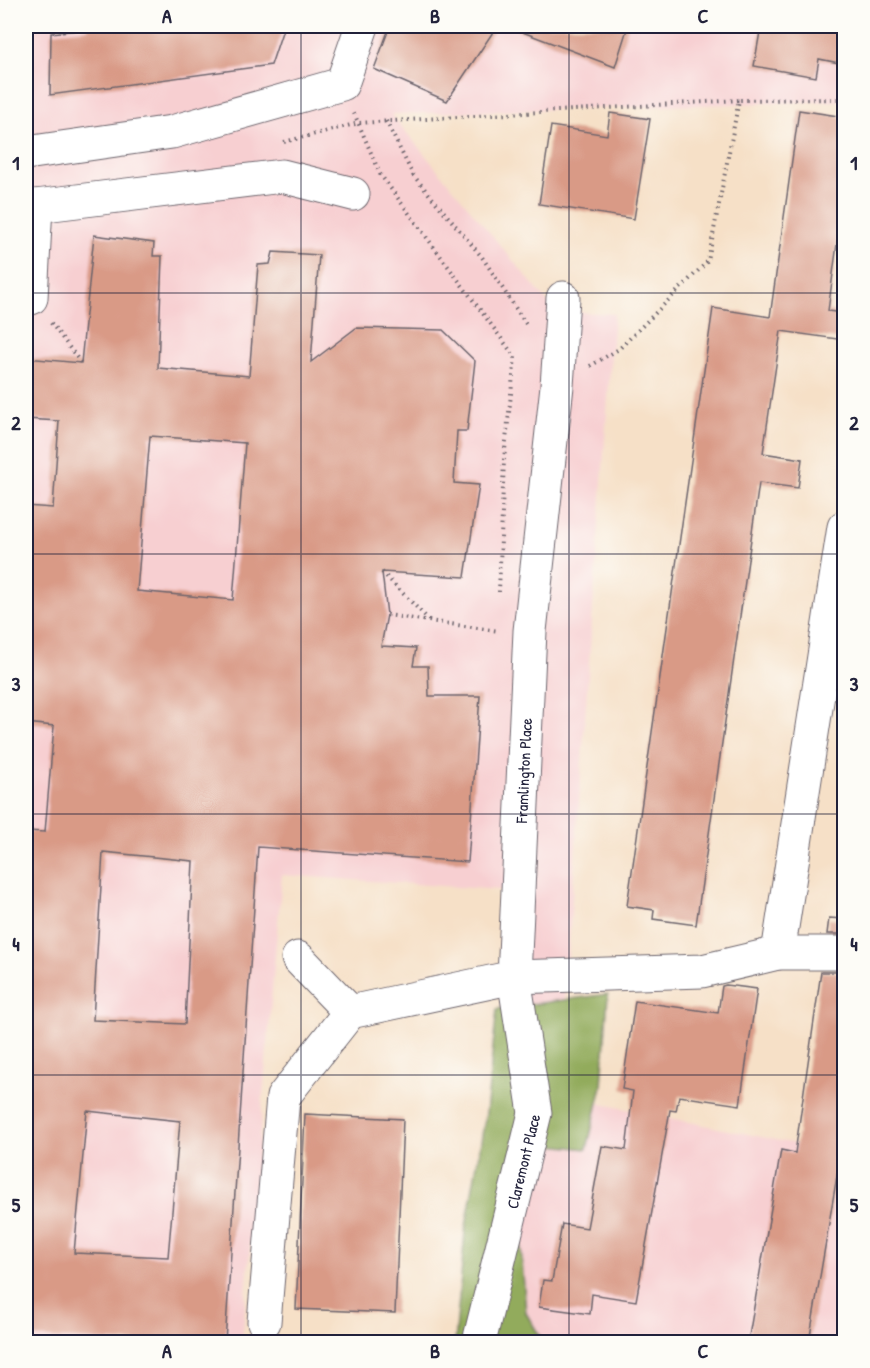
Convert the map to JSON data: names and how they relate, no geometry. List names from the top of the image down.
{
  "streets": {
    "street": ["Framlington Place", "Claremont Place"]
  },
  "crossings": [
    ["Framlington Place", "Claremont Place"]
  ],
  "grid": {
    "columns": ["A", "B", "C"],
    "rows": [
      "1",
      "2",
      "3",
      "4",
      "5"
    ]
  }
}
